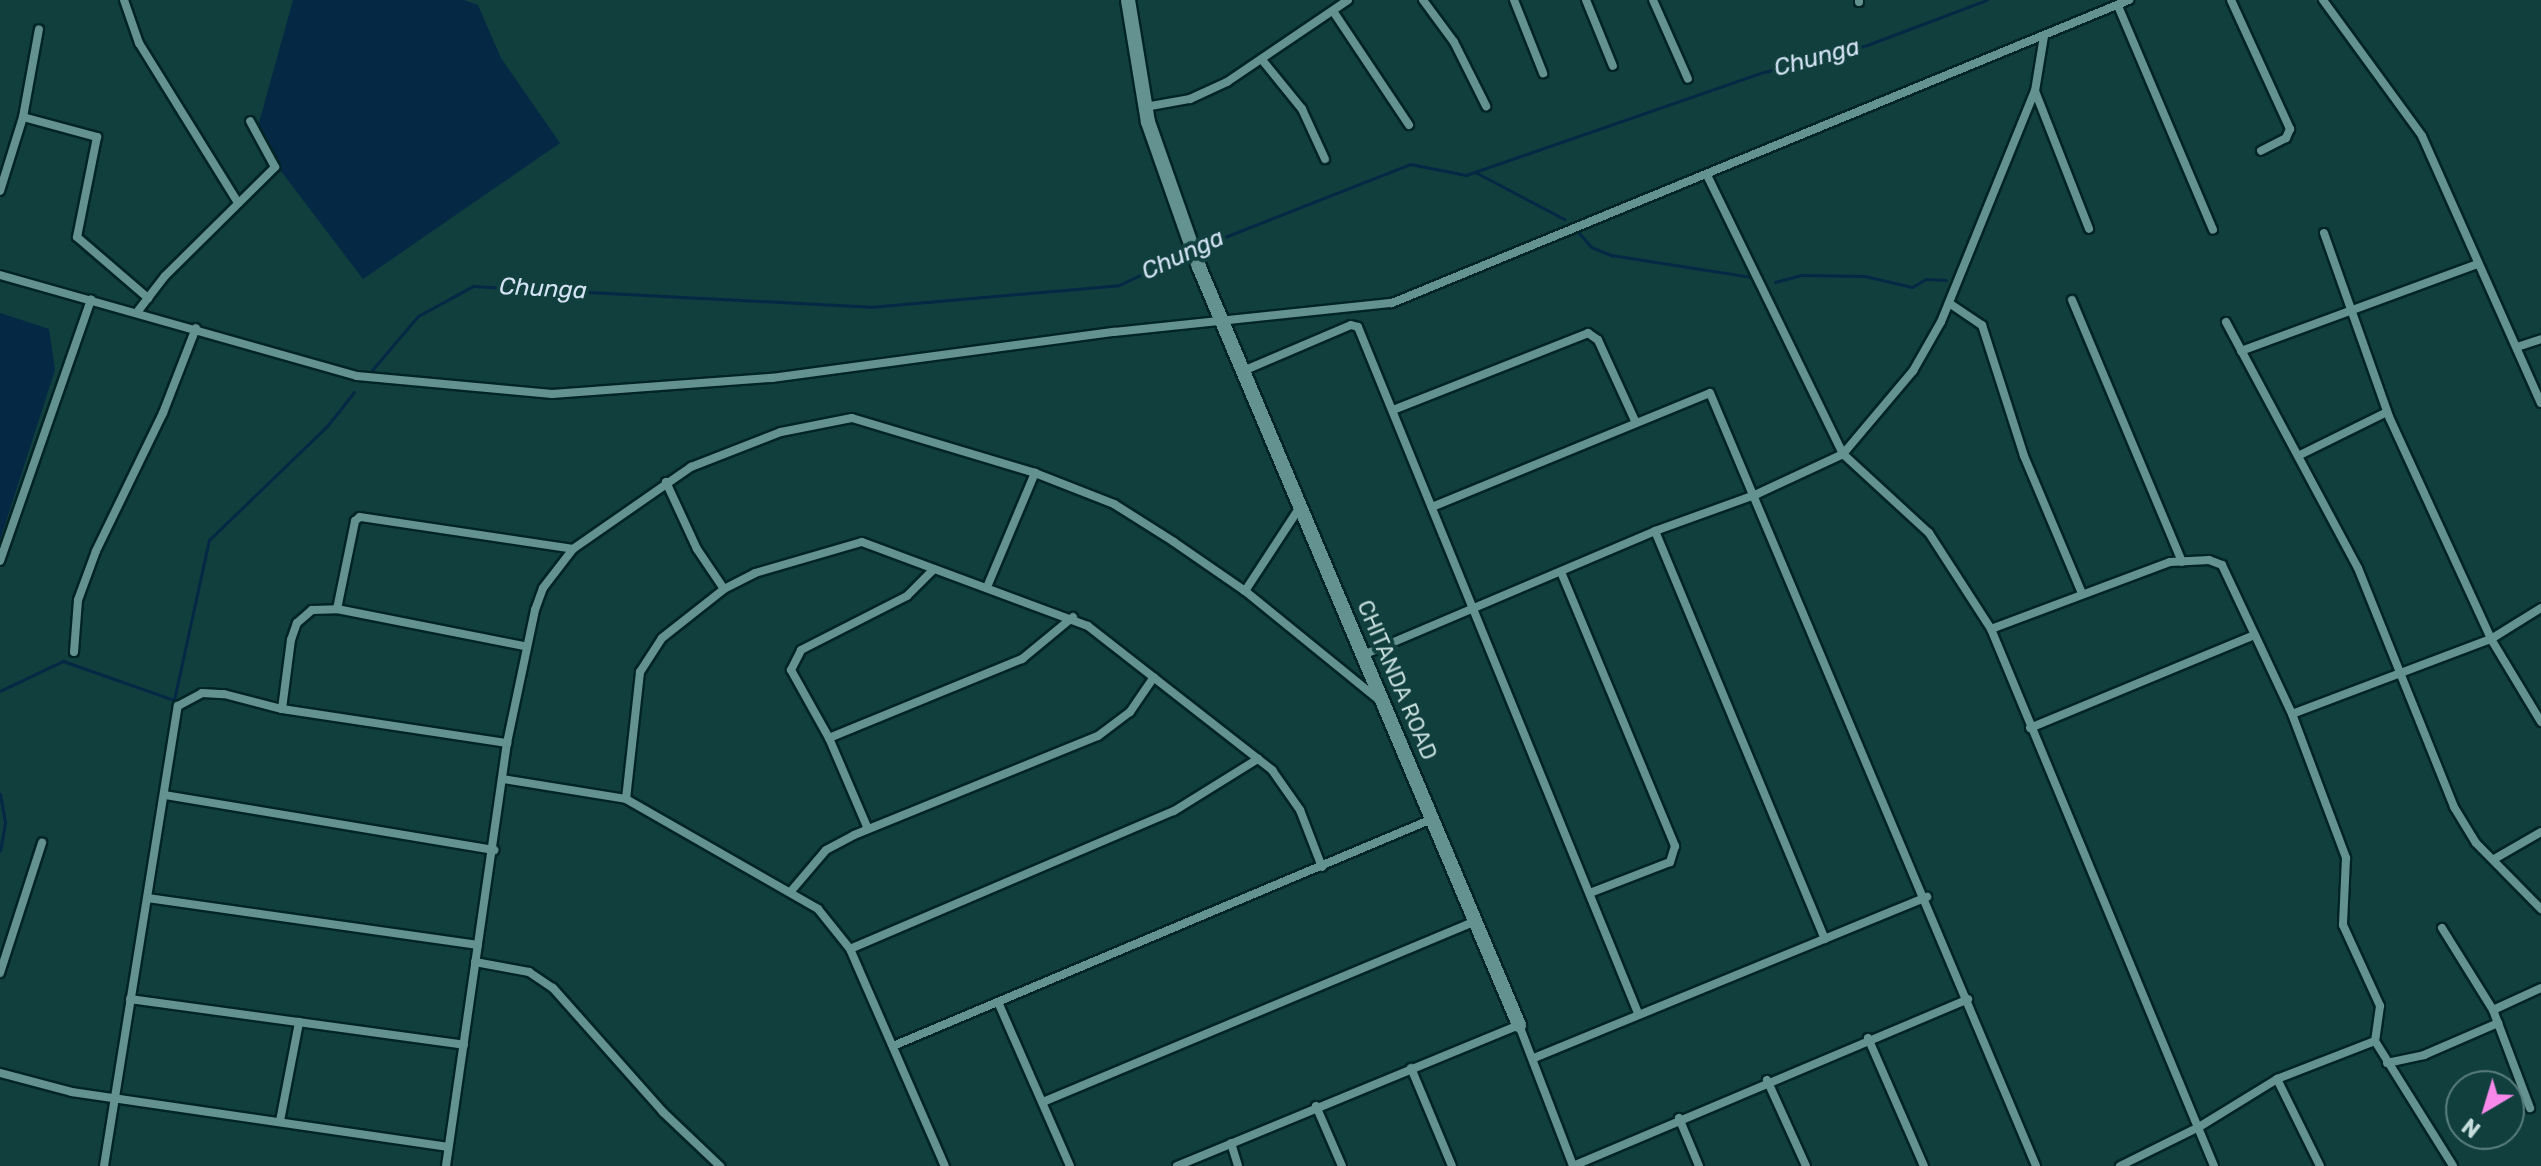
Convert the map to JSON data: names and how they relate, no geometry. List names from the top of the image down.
{
  "streets": {
    "street": ["CHITANDA ROAD"]
  },
  "water": ["Chunga"],
  "north": "bottom left"
}
